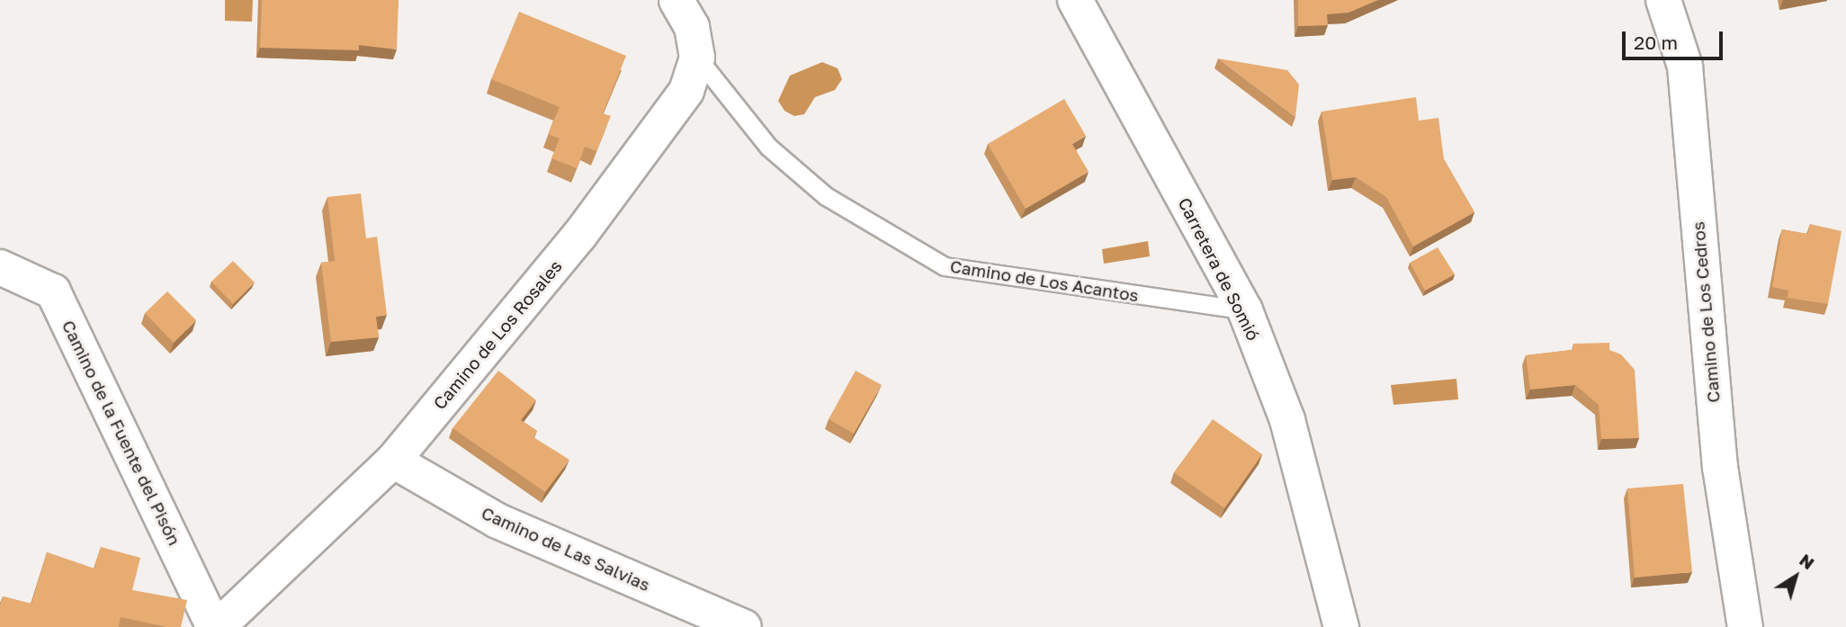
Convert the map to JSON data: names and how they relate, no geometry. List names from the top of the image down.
{
  "streets": {
    "street": [
      "Carretera de Somió",
      "Camino de Los Cedros",
      "Camino de Los Rosales",
      "Camino de la Fuente del Pisón",
      "Camino de Las Salvias"
    ],
    "lane": ["Camino de Los Acantos"]
  },
  "crossings": [
    ["Carretera de Somió", "Camino de Los Acantos"],
    ["Camino de Los Acantos", "Camino de Los Rosales"],
    ["Camino de Los Rosales", "Camino de la Fuente del Pisón"],
    ["Camino de Los Rosales", "Camino de Las Salvias"]
  ],
  "scale_bar": "20 m",
  "north": "top right"
}
